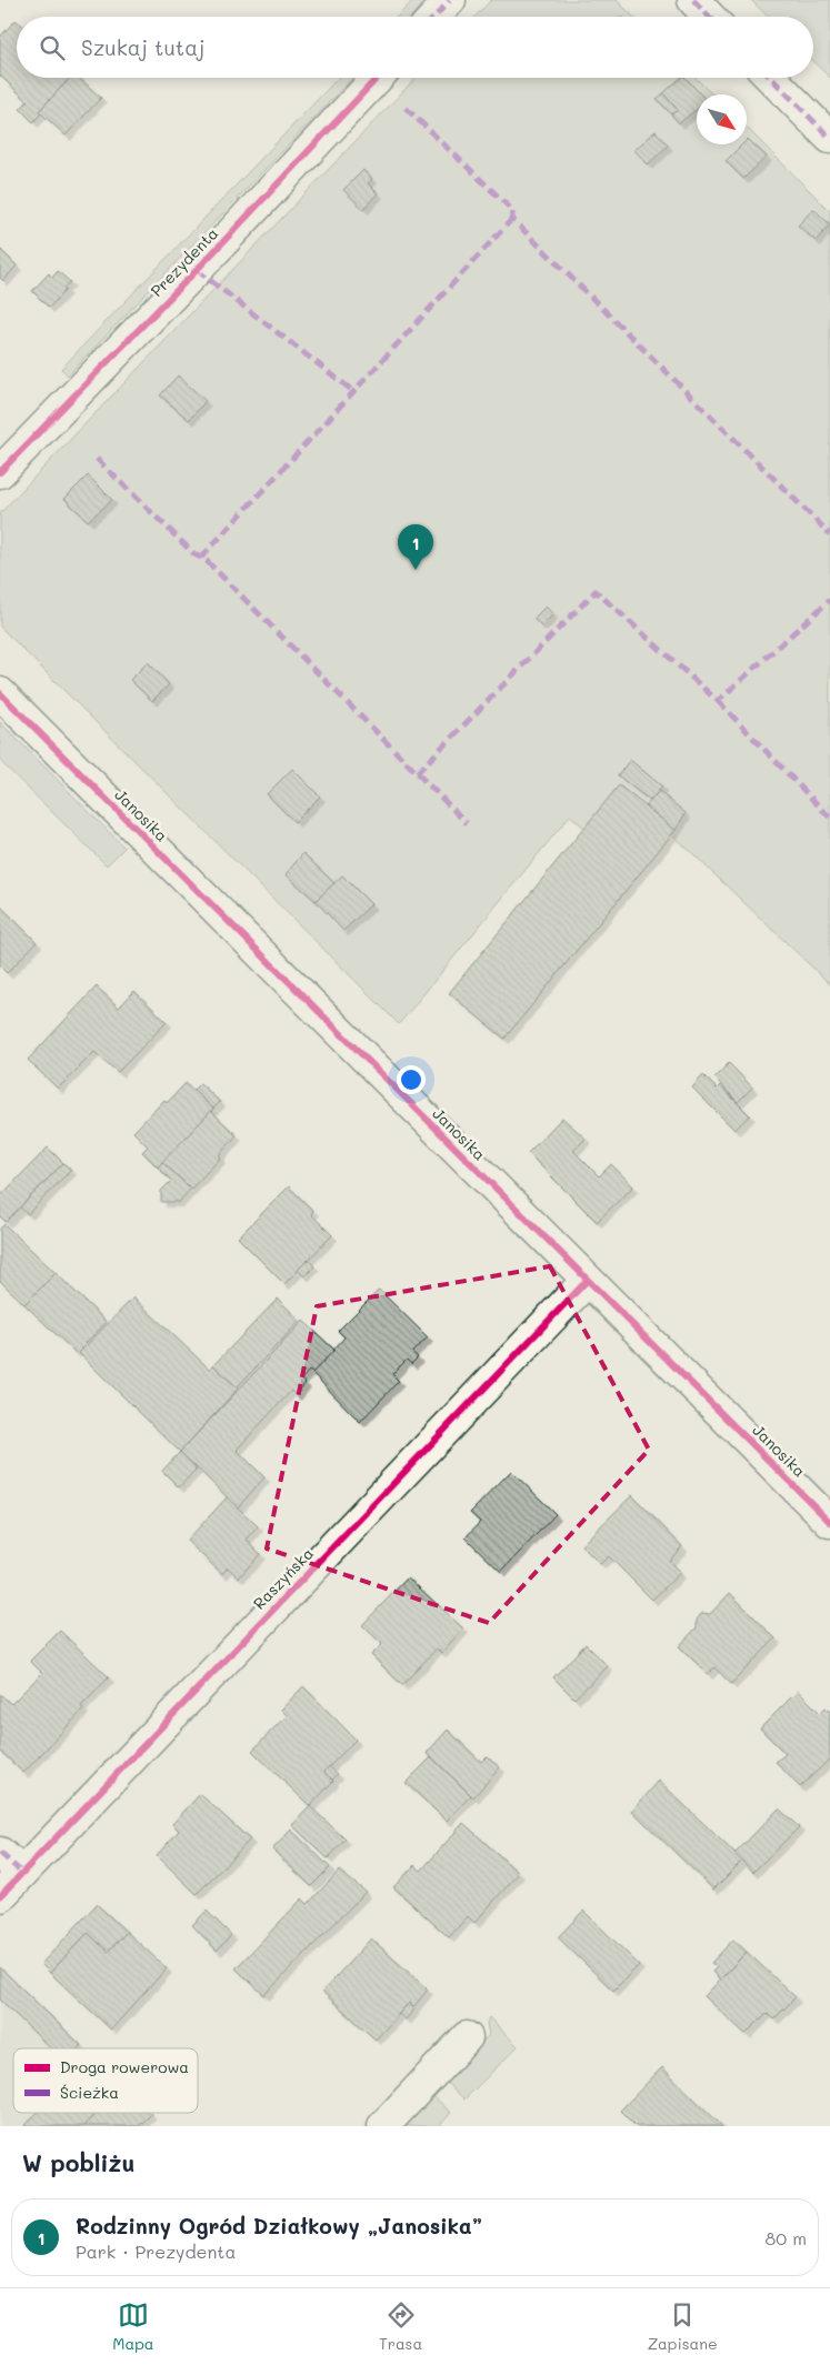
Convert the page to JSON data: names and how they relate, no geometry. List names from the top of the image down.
{
  "streets": {
    "street": ["Prezydenta", "Janosika", "Raszyńska"]
  },
  "crossings": [
    ["Janosika", "Raszyńska"]
  ],
  "legend": ["Droga rowerowa", "Ścieżka"],
  "north": "bottom right",
  "page": {
    "search": "Szukaj tutaj",
    "pins": "1",
    "heading": "W pobliżu",
    "list": [
      {
        "mark": "1",
        "name": "Rodzinny Ogród Działkowy „Janosika”",
        "note": "Park · Prezydenta",
        "value": "80 m"
      }
    ],
    "nav": ["Mapa", "Trasa", "Zapisane"]
  }
}
